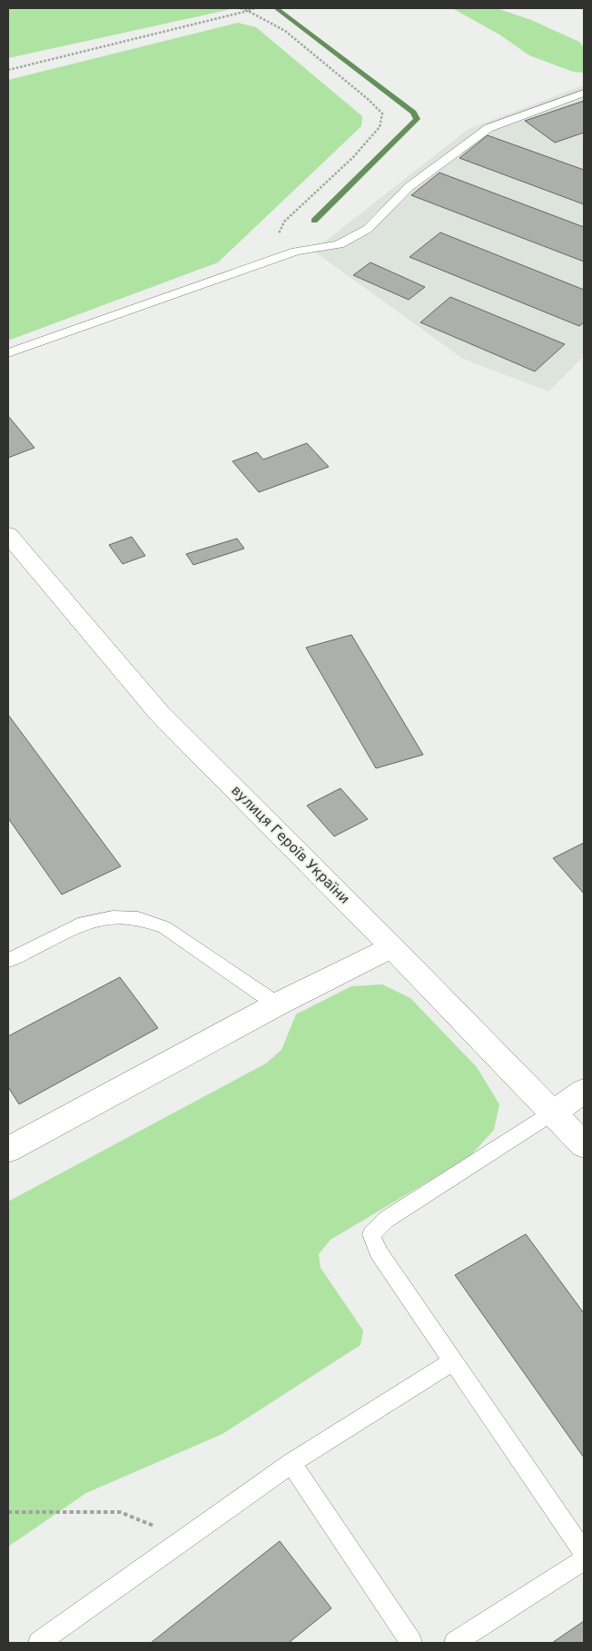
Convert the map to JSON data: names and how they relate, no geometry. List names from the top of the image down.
{
  "streets": {
    "street": ["вулиця Героїв України"]
  }
}
